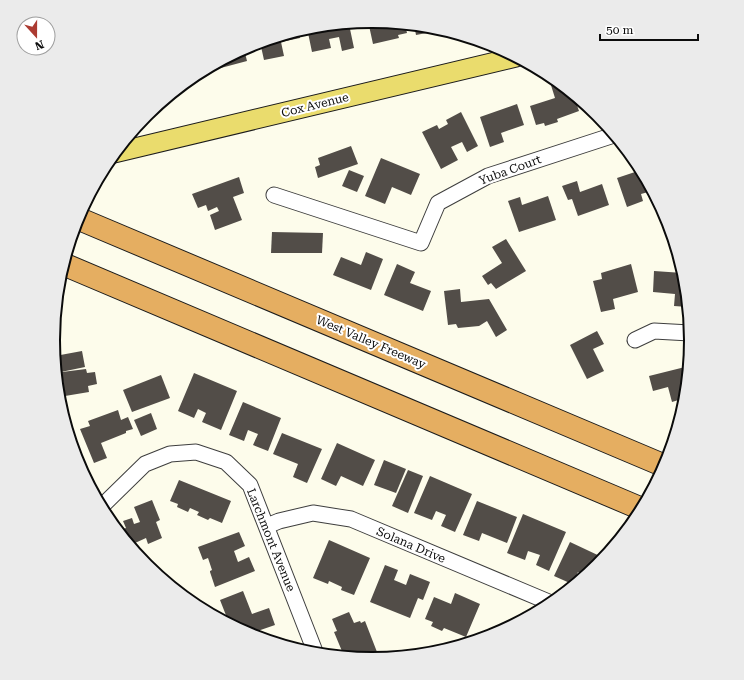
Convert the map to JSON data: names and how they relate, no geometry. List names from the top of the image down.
{
  "streets": {
    "highway": ["West Valley Freeway"],
    "main road": ["Cox Avenue"],
    "street": ["Yuba Court", "Larchmont Avenue", "Solana Drive"]
  },
  "crossings": [
    ["Larchmont Avenue", "Solana Drive"]
  ],
  "scale_bar": "50 m",
  "north": "bottom"
}
